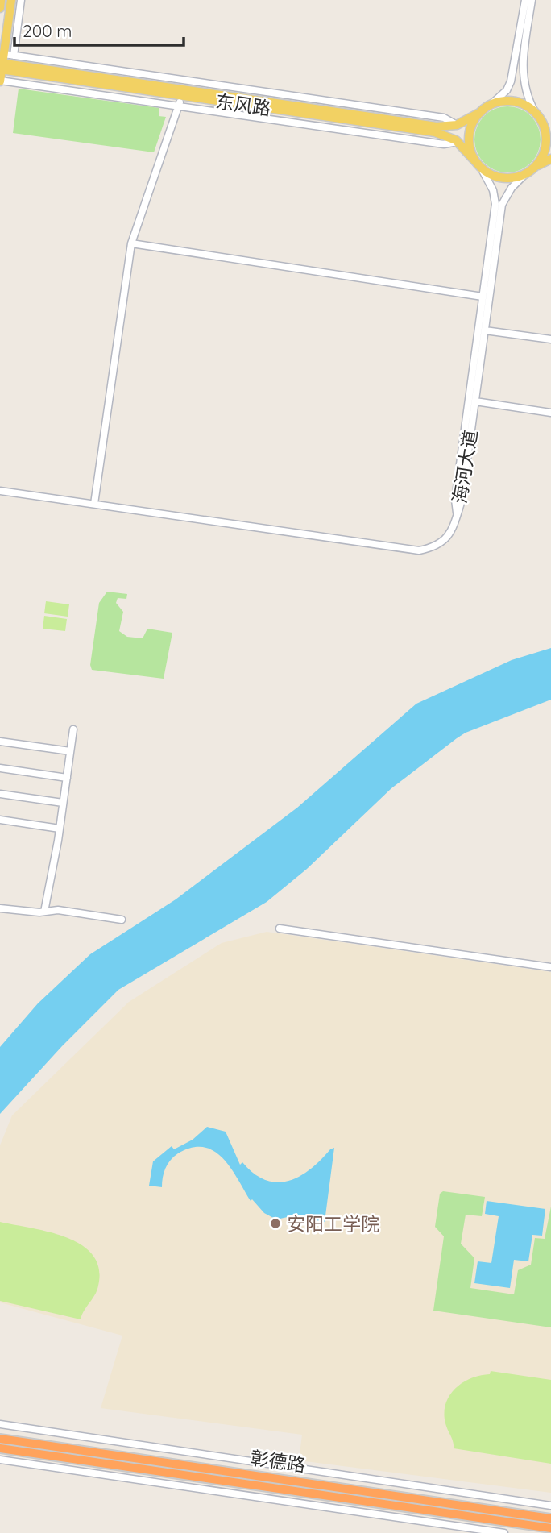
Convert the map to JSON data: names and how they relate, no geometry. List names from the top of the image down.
{
  "streets": {
    "highway": ["彰德路"],
    "main road": ["东风路"],
    "street": ["海河大道"]
  },
  "crossings": [
    ["东风路", "海河大道"]
  ],
  "places": ["安阳工学院"],
  "scale_bar": "200 m"
}
